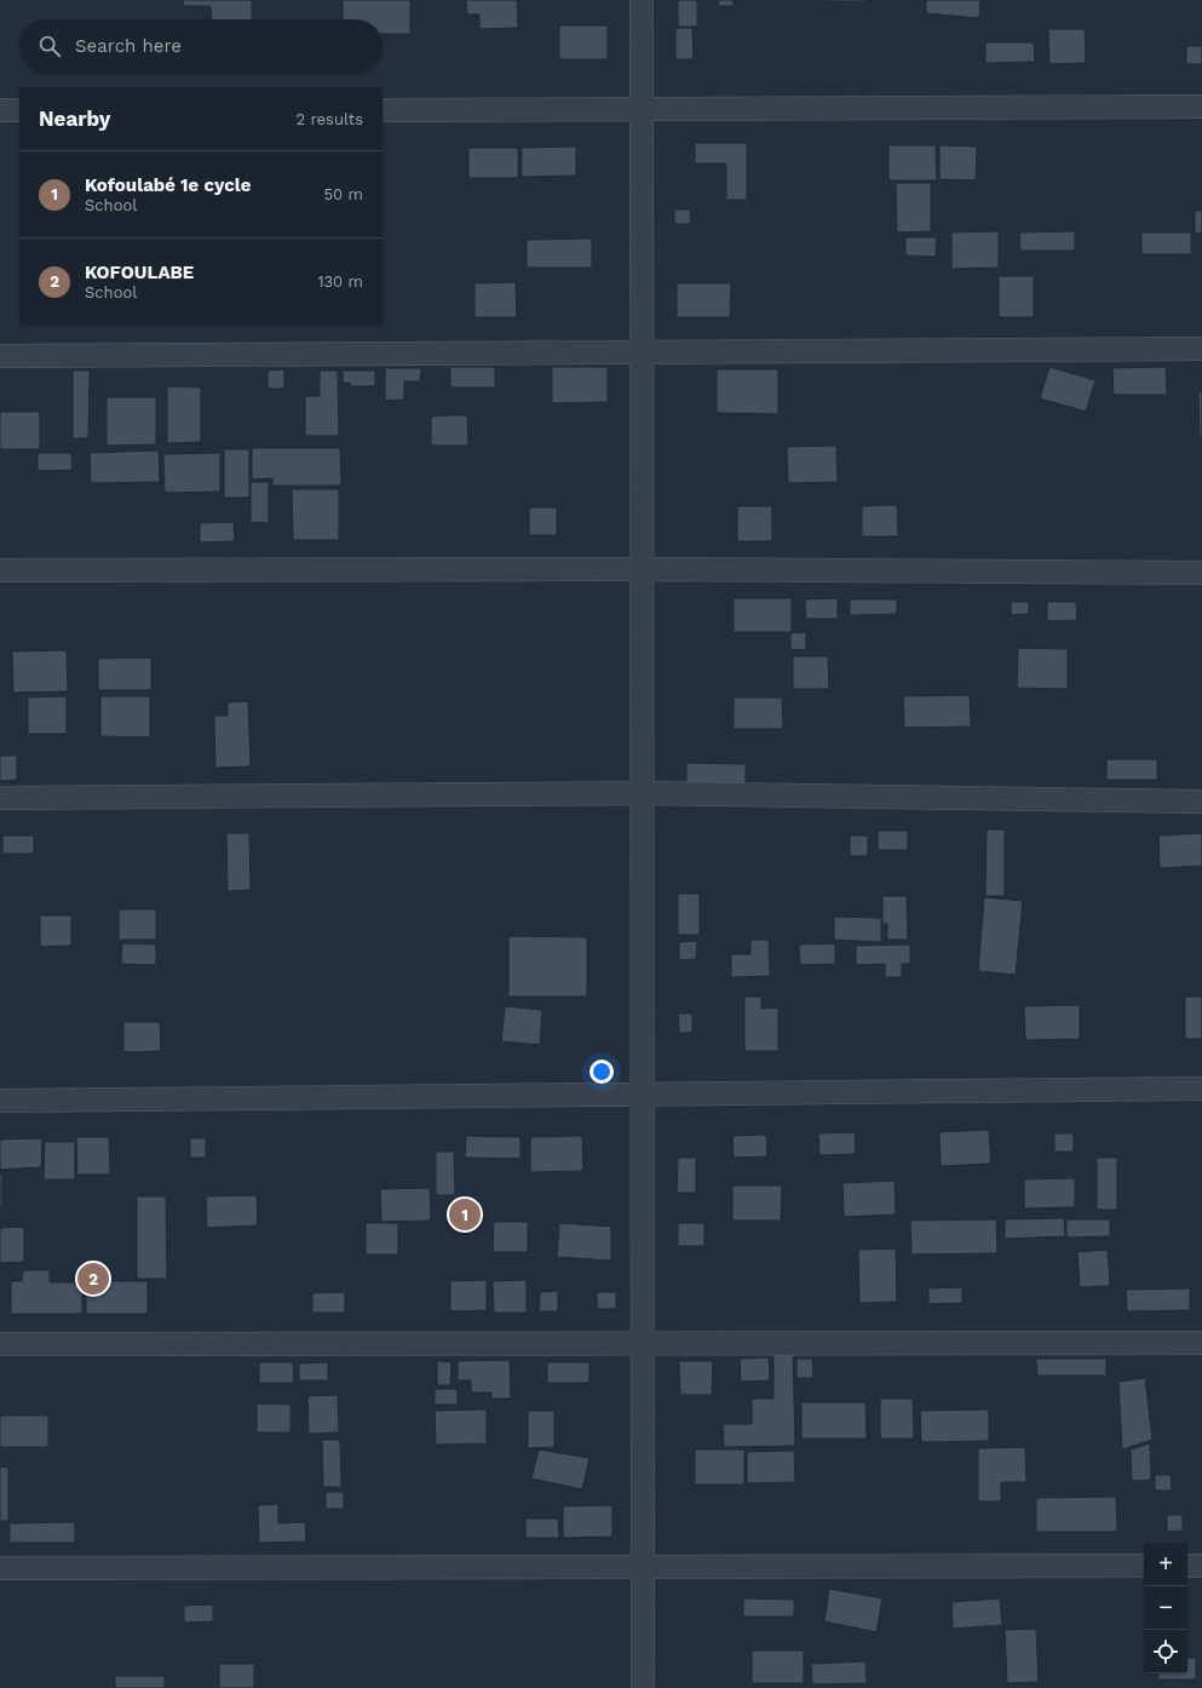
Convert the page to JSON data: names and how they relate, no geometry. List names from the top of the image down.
{
  "page": {
    "search": "Search here",
    "heading": ["Nearby", "2 results"],
    "list": [
      {
        "mark": "1",
        "name": "Kofoulabé 1e cycle",
        "note": "School",
        "value": "50 m"
      },
      {
        "mark": "2",
        "name": "KOFOULABE",
        "note": "School",
        "value": "130 m"
      }
    ],
    "pins": ["1", "2"],
    "map_buttons": ["+", "−"]
  }
}
